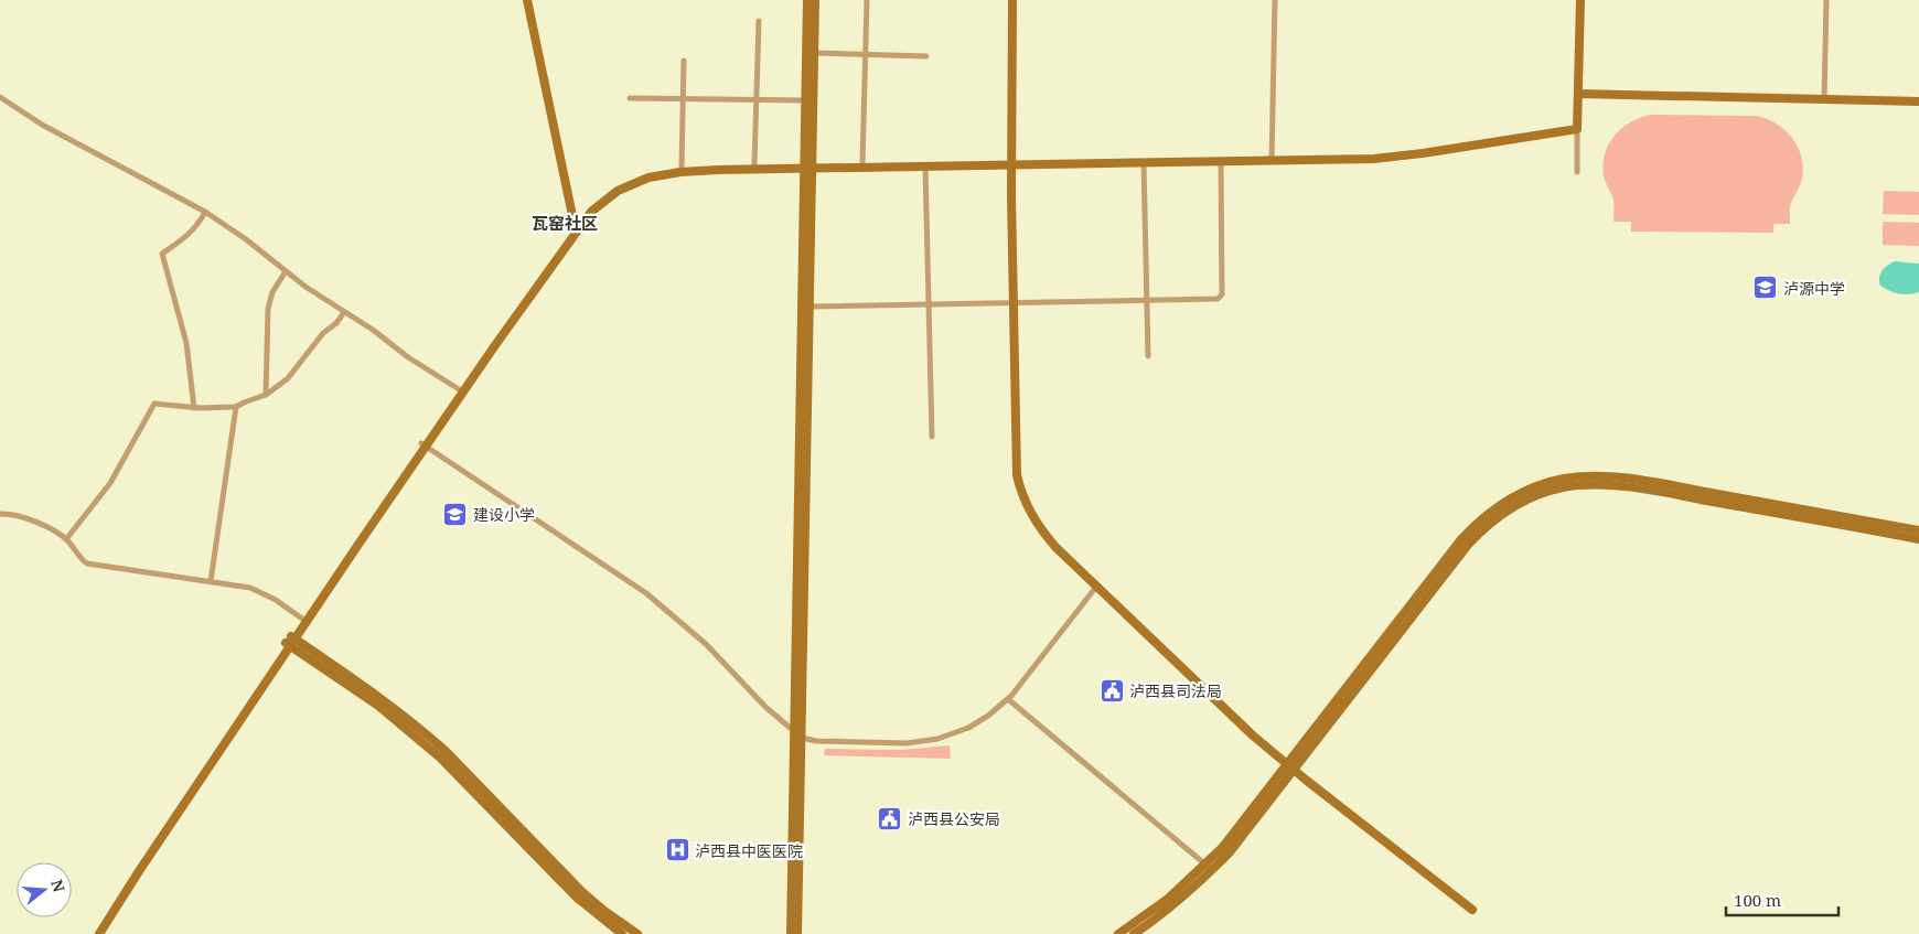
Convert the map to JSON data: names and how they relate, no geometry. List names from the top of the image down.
{
  "districts": ["瓦窑社区"],
  "places": {
    "school or university": ["泸源中学", "建设小学"],
    "public building": ["泸西县司法局", "泸西县公安局"],
    "hospital": ["泸西县中医医院"]
  },
  "scale_bar": "100 m",
  "north": "right"
}
